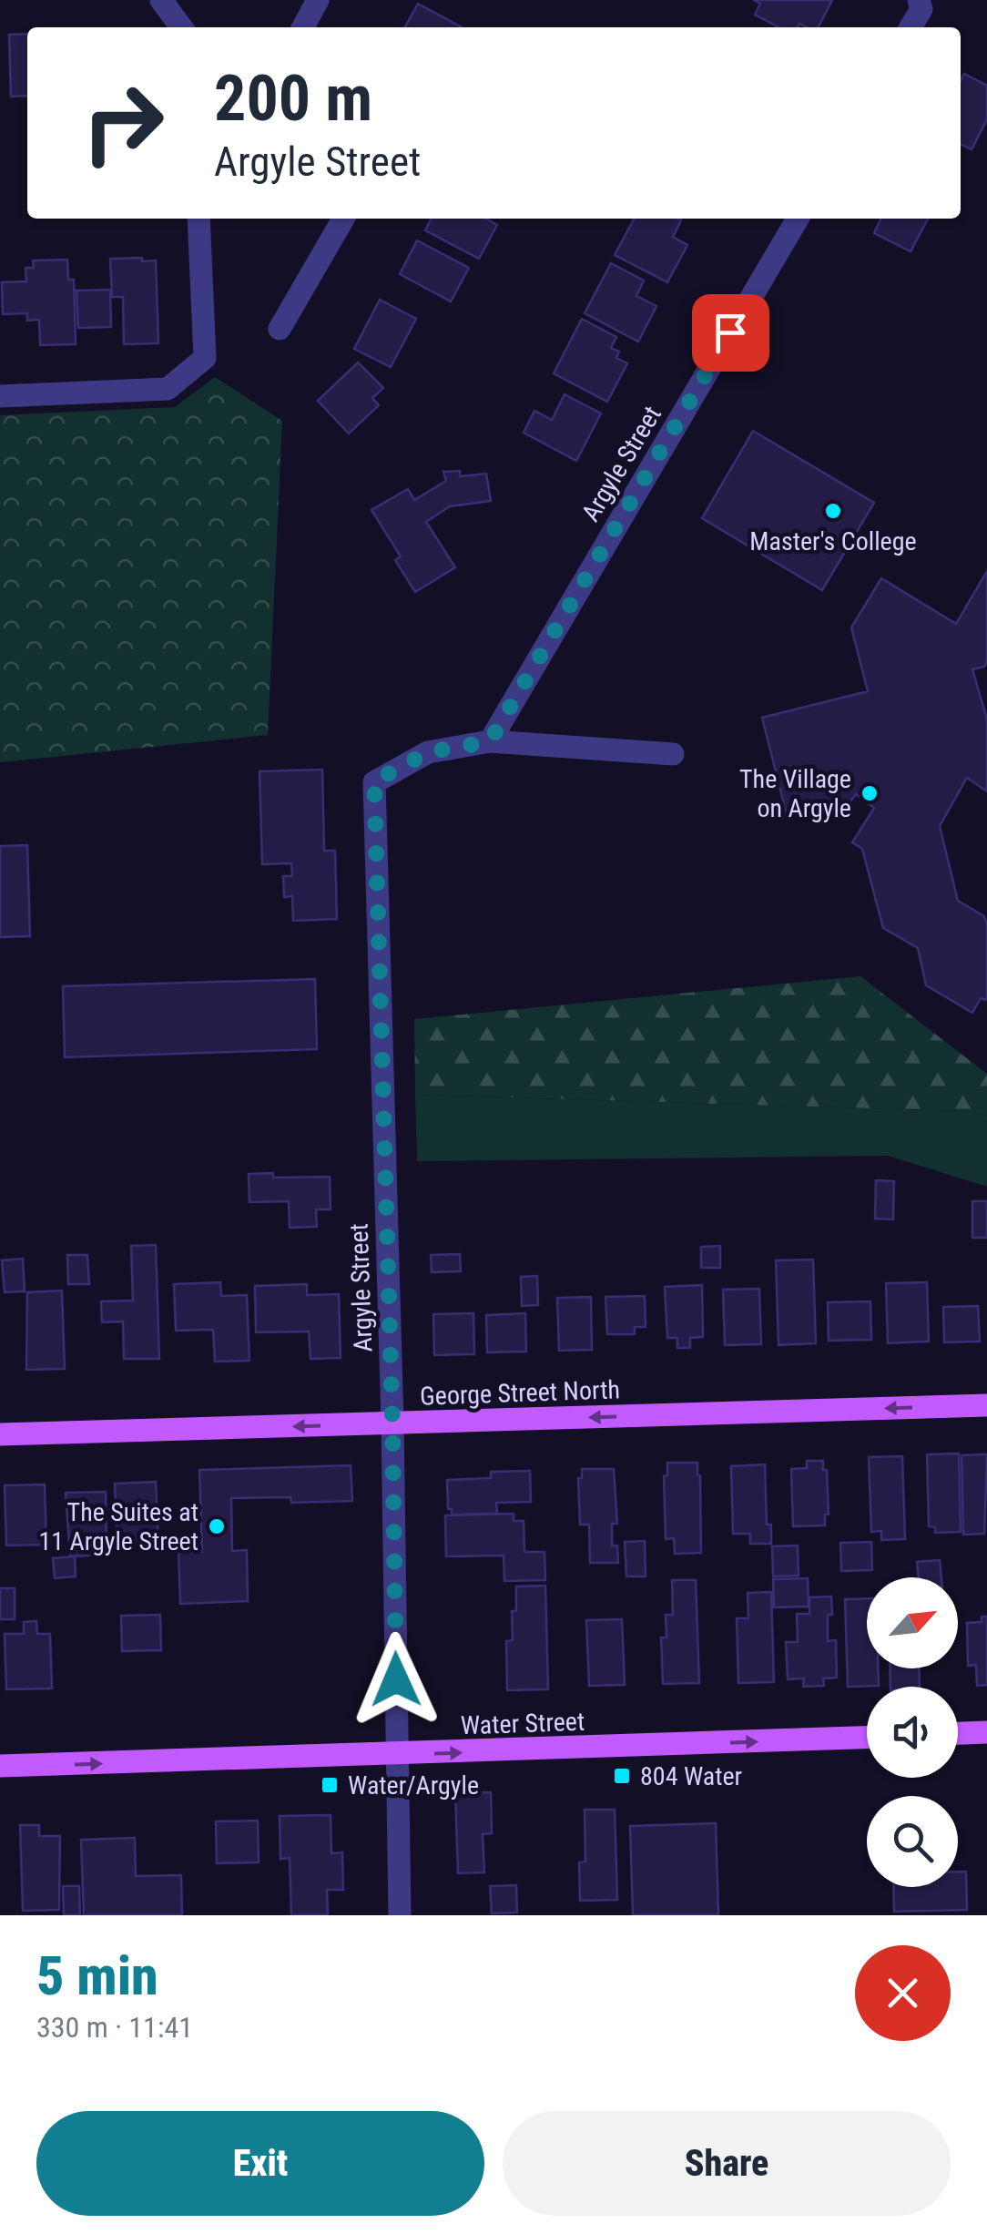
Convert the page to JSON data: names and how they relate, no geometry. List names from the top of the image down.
{
  "streets": {
    "main road": ["George Street North", "Water Street"],
    "street": ["Argyle Street"]
  },
  "crossings": [
    ["Argyle Street", "George Street North"],
    ["Argyle Street", "Water Street"]
  ],
  "one_way": ["George Street North", "Water Street"],
  "places": {
    "other": ["Master's College", "The Village on Argyle", "The Suites at 11 Argyle Street"],
    "transit": ["804 Water", "Water/Argyle"]
  },
  "north": "top right",
  "page": {
    "turn": ["200 m", "Argyle Street"],
    "heading": ["5 min", "330 m · 11:41"],
    "buttons": ["Exit", "Share"]
  }
}
